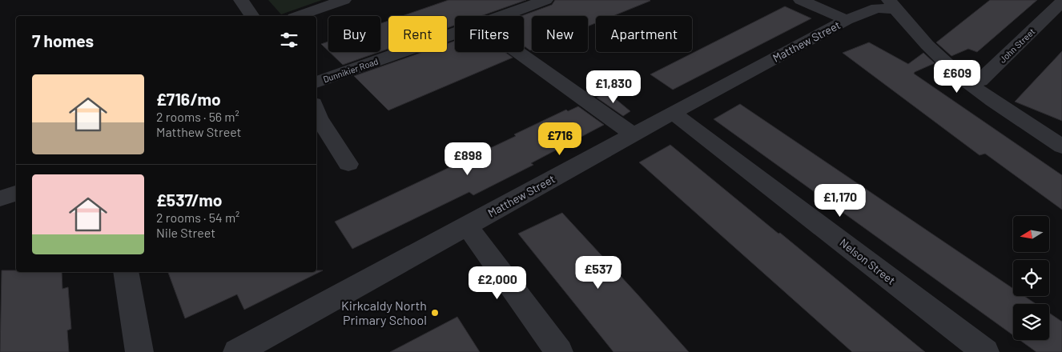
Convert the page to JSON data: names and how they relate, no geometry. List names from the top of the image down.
{
  "streets": {
    "street": [
      "Matthew Street",
      "John Street",
      "Dunnikier Road",
      "Nelson Street"
    ]
  },
  "crossings": [
    ["Matthew Street", "Nelson Street"]
  ],
  "places": ["Kirkcaldy North Primary School"],
  "north": "left",
  "page": {
    "chip": [
      "Buy",
      "Rent",
      "Filters",
      "New",
      "Apartment"
    ],
    "heading": "7 homes",
    "price": [
      "£609",
      "£1,830",
      "£716",
      "£898",
      "£1,170",
      "£537",
      "£2,000"
    ],
    "list": [
      {
        "name": "£716/mo",
        "note": "2 rooms · 56 m² · Matthew Street"
      },
      {
        "name": "£537/mo",
        "note": "2 rooms · 54 m² · Nile Street"
      }
    ]
  }
}
